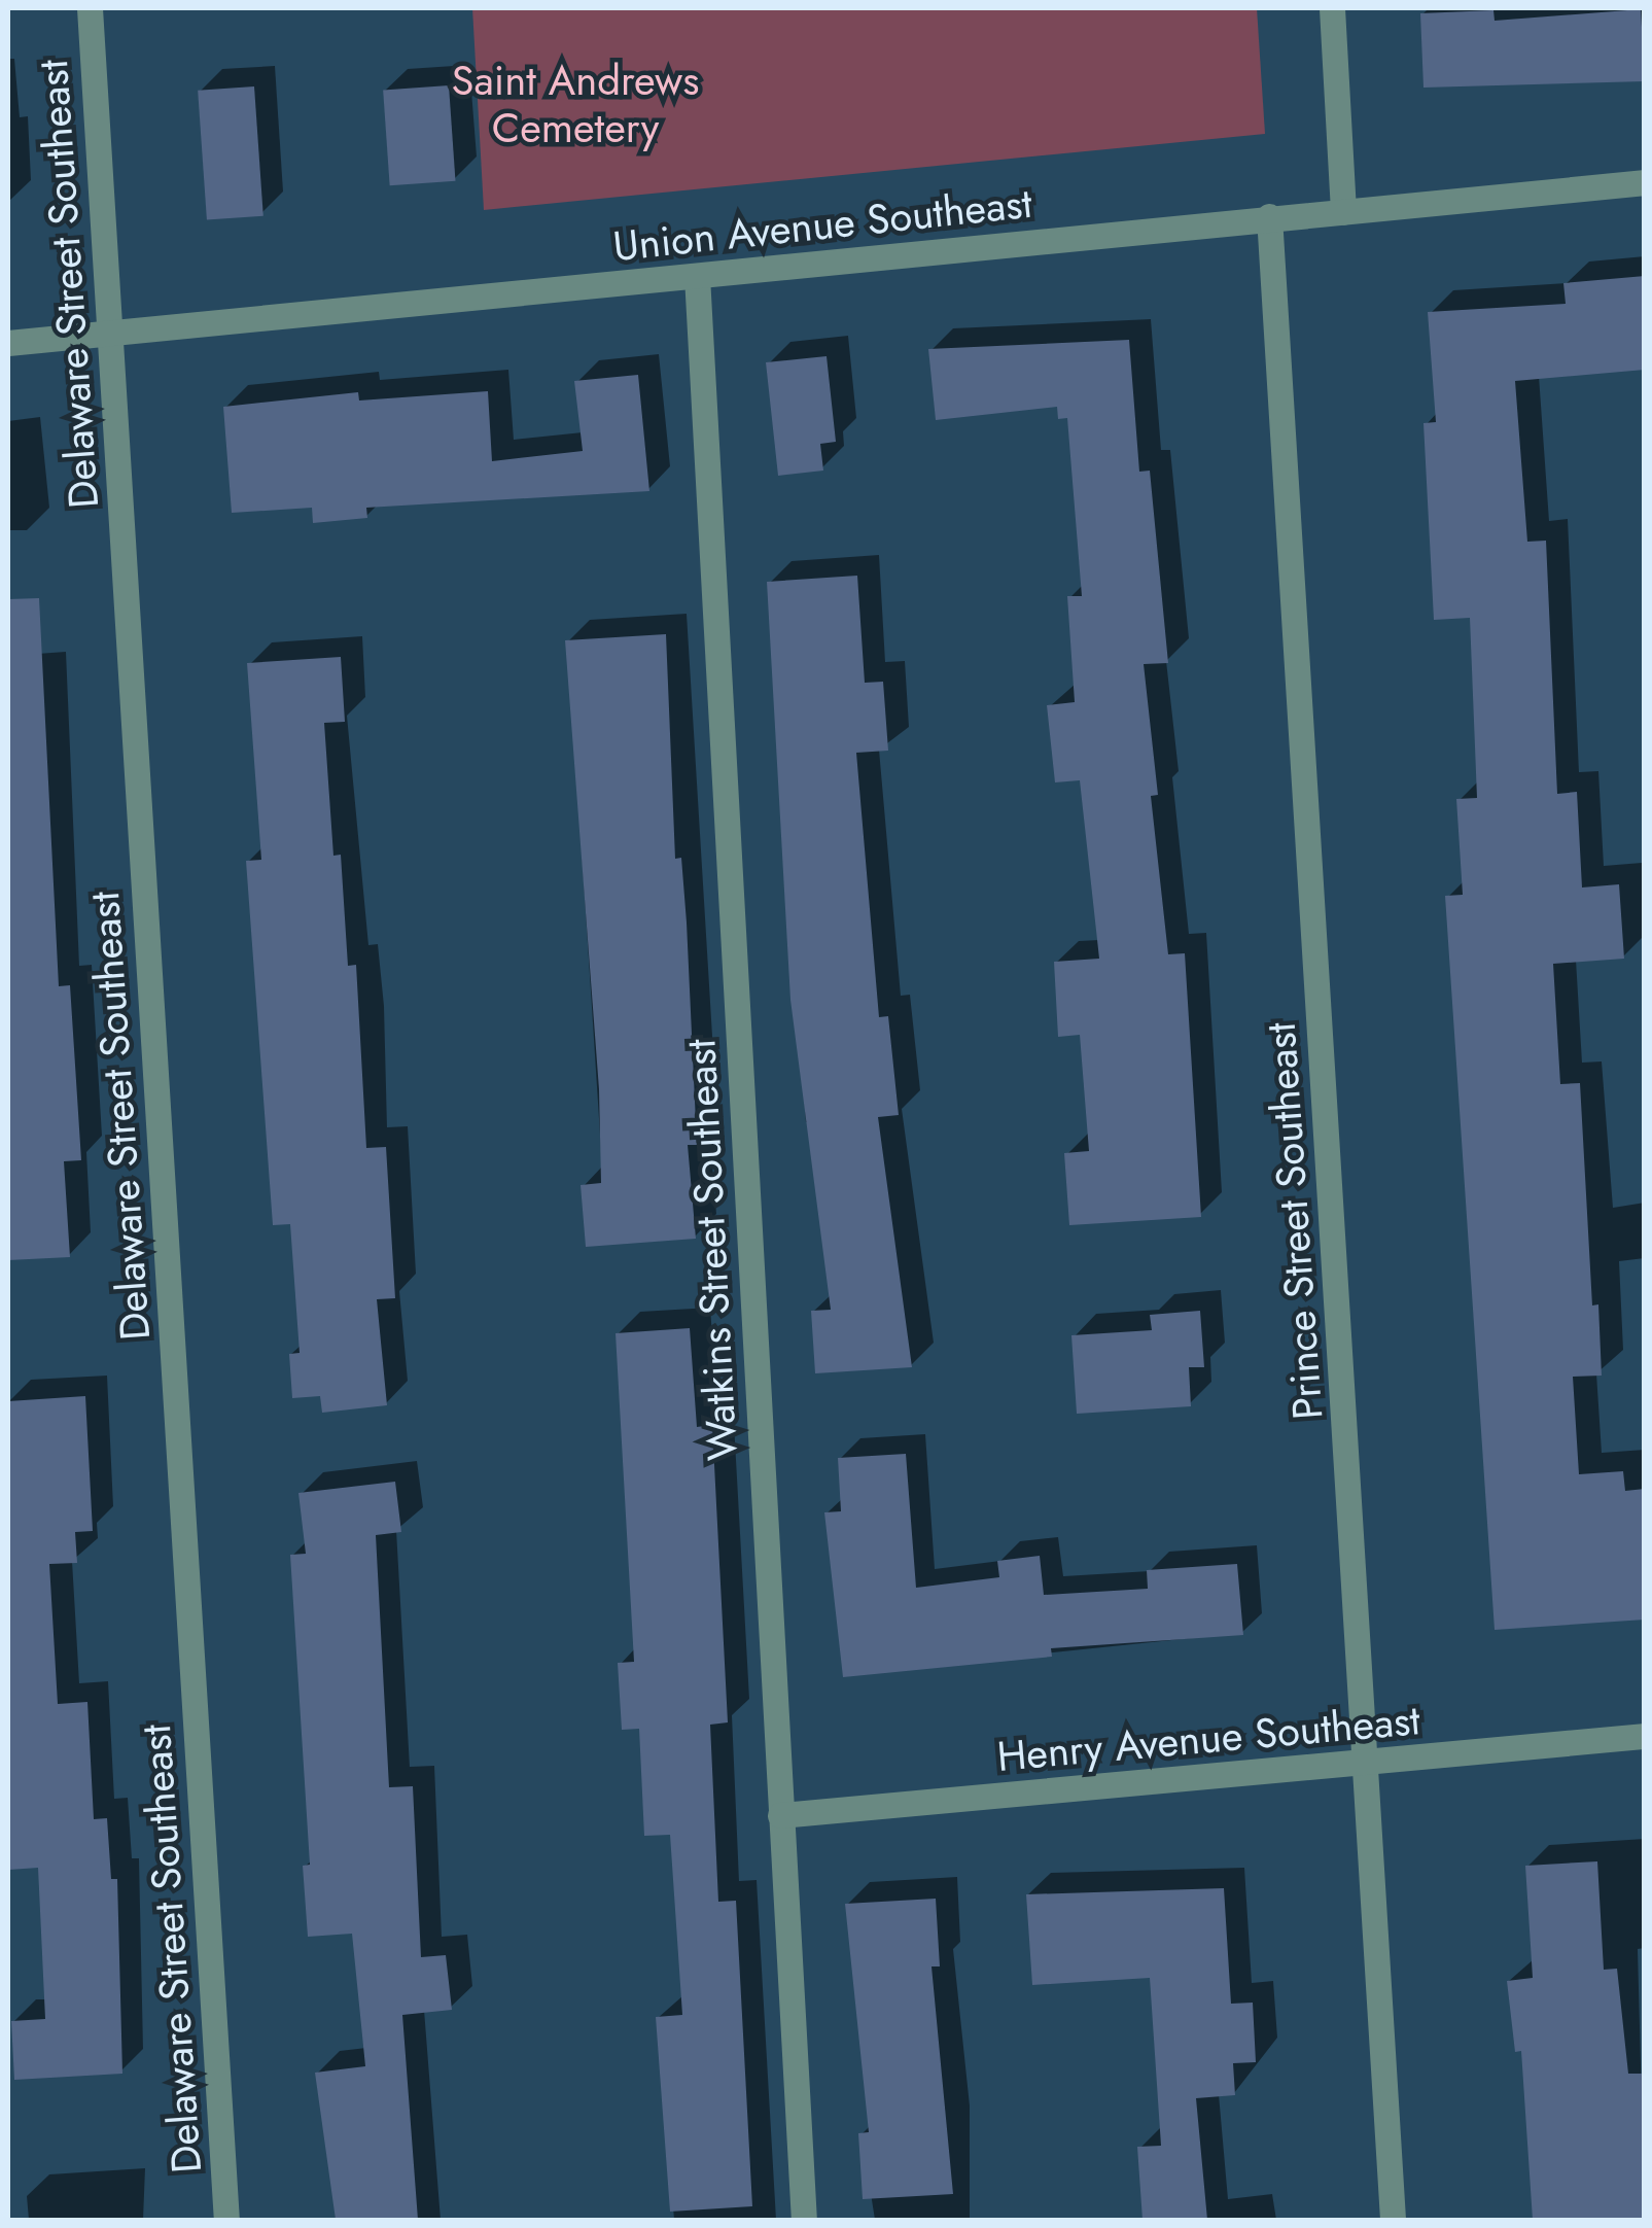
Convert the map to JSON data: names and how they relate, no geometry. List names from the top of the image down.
{
  "streets": {
    "street": [
      "Union Avenue Southeast",
      "Delaware Street Southeast",
      "Prince Street Southeast",
      "Watkins Street Southeast",
      "Henry Avenue Southeast"
    ]
  },
  "crossings": [
    ["Union Avenue Southeast", "Delaware Street Southeast"],
    ["Union Avenue Southeast", "Prince Street Southeast"],
    ["Union Avenue Southeast", "Watkins Street Southeast"],
    ["Prince Street Southeast", "Henry Avenue Southeast"],
    ["Watkins Street Southeast", "Henry Avenue Southeast"]
  ],
  "parks": ["Saint Andrews Cemetery"]
}
